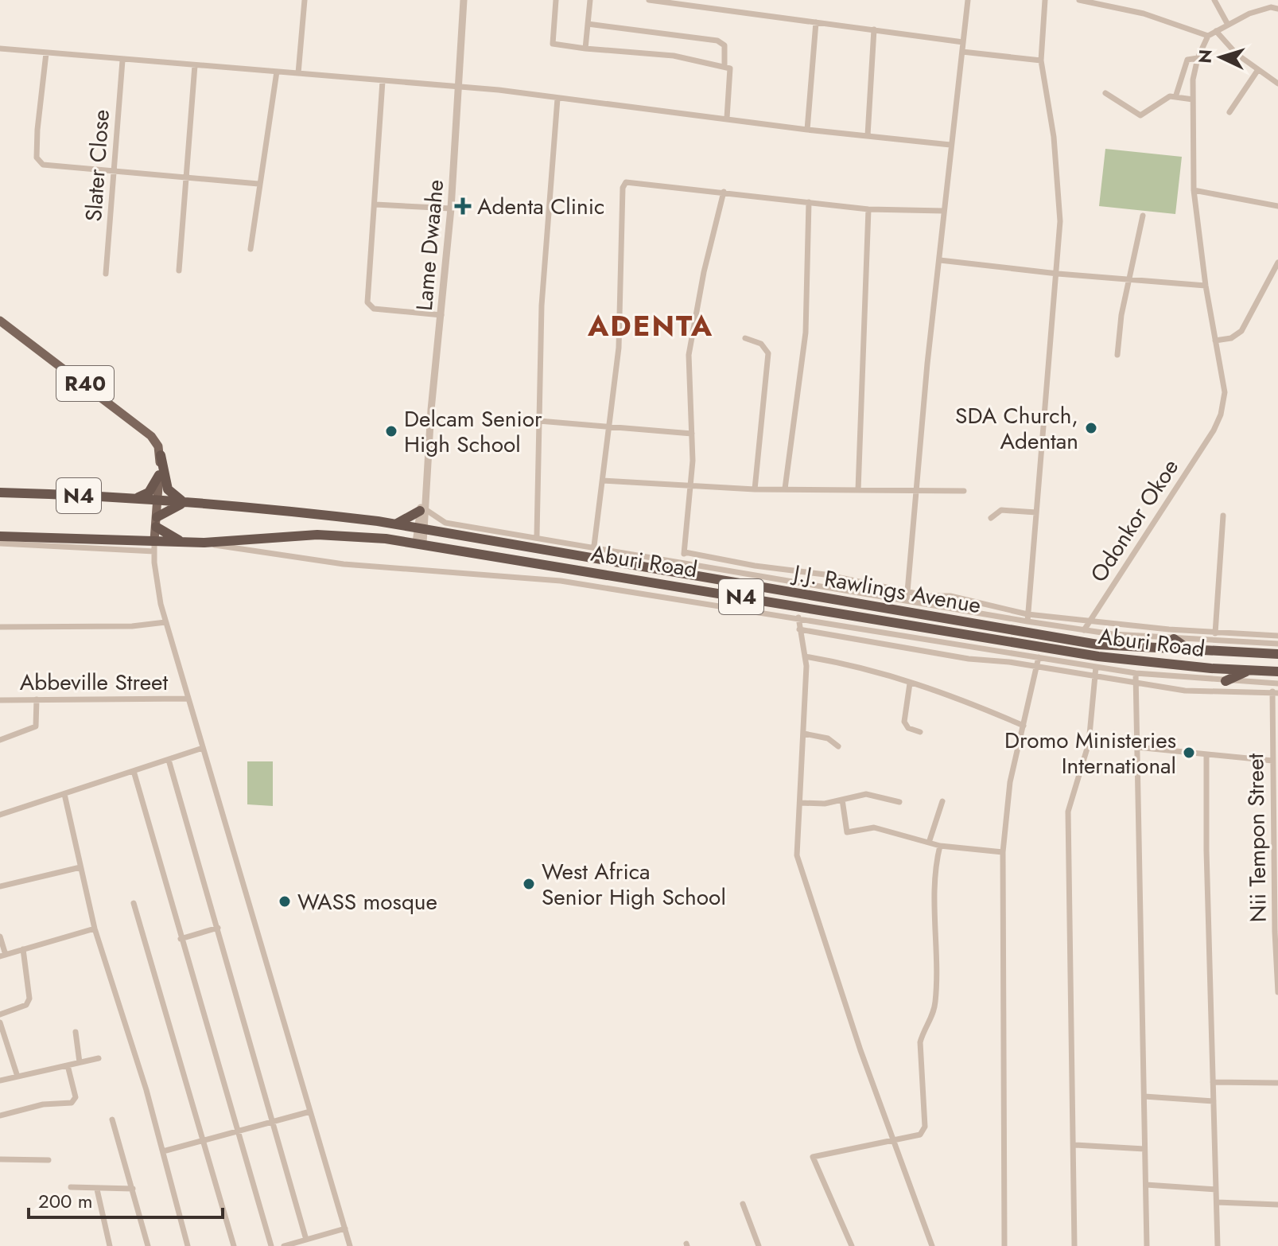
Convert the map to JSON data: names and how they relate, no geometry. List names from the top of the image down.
{
  "streets": {
    "highway": ["N4", "Aburi Road", "J.J. Rawlings Avenue"],
    "main road": ["R40"],
    "street": [
      "Slater Close",
      "Lame Dwaahe",
      "Odonkor Okoe",
      "Abbeville Street",
      "Nii Tempon Street"
    ]
  },
  "crossings": [
    ["Lame Dwaahe", "N4"],
    ["Lame Dwaahe", "Aburi Road"],
    ["Lame Dwaahe", "J.J. Rawlings Avenue"],
    ["N4", "J.J. Rawlings Avenue"]
  ],
  "districts": ["ADENTA"],
  "places": {
    "health": ["Adenta Clinic"],
    "other": [
      "SDA Church, Adentan",
      "Delcam Senior High School",
      "Dromo Ministeries International",
      "West Africa Senior High School",
      "WASS mosque"
    ]
  },
  "scale_bar": "200 m",
  "north": "left"
}
